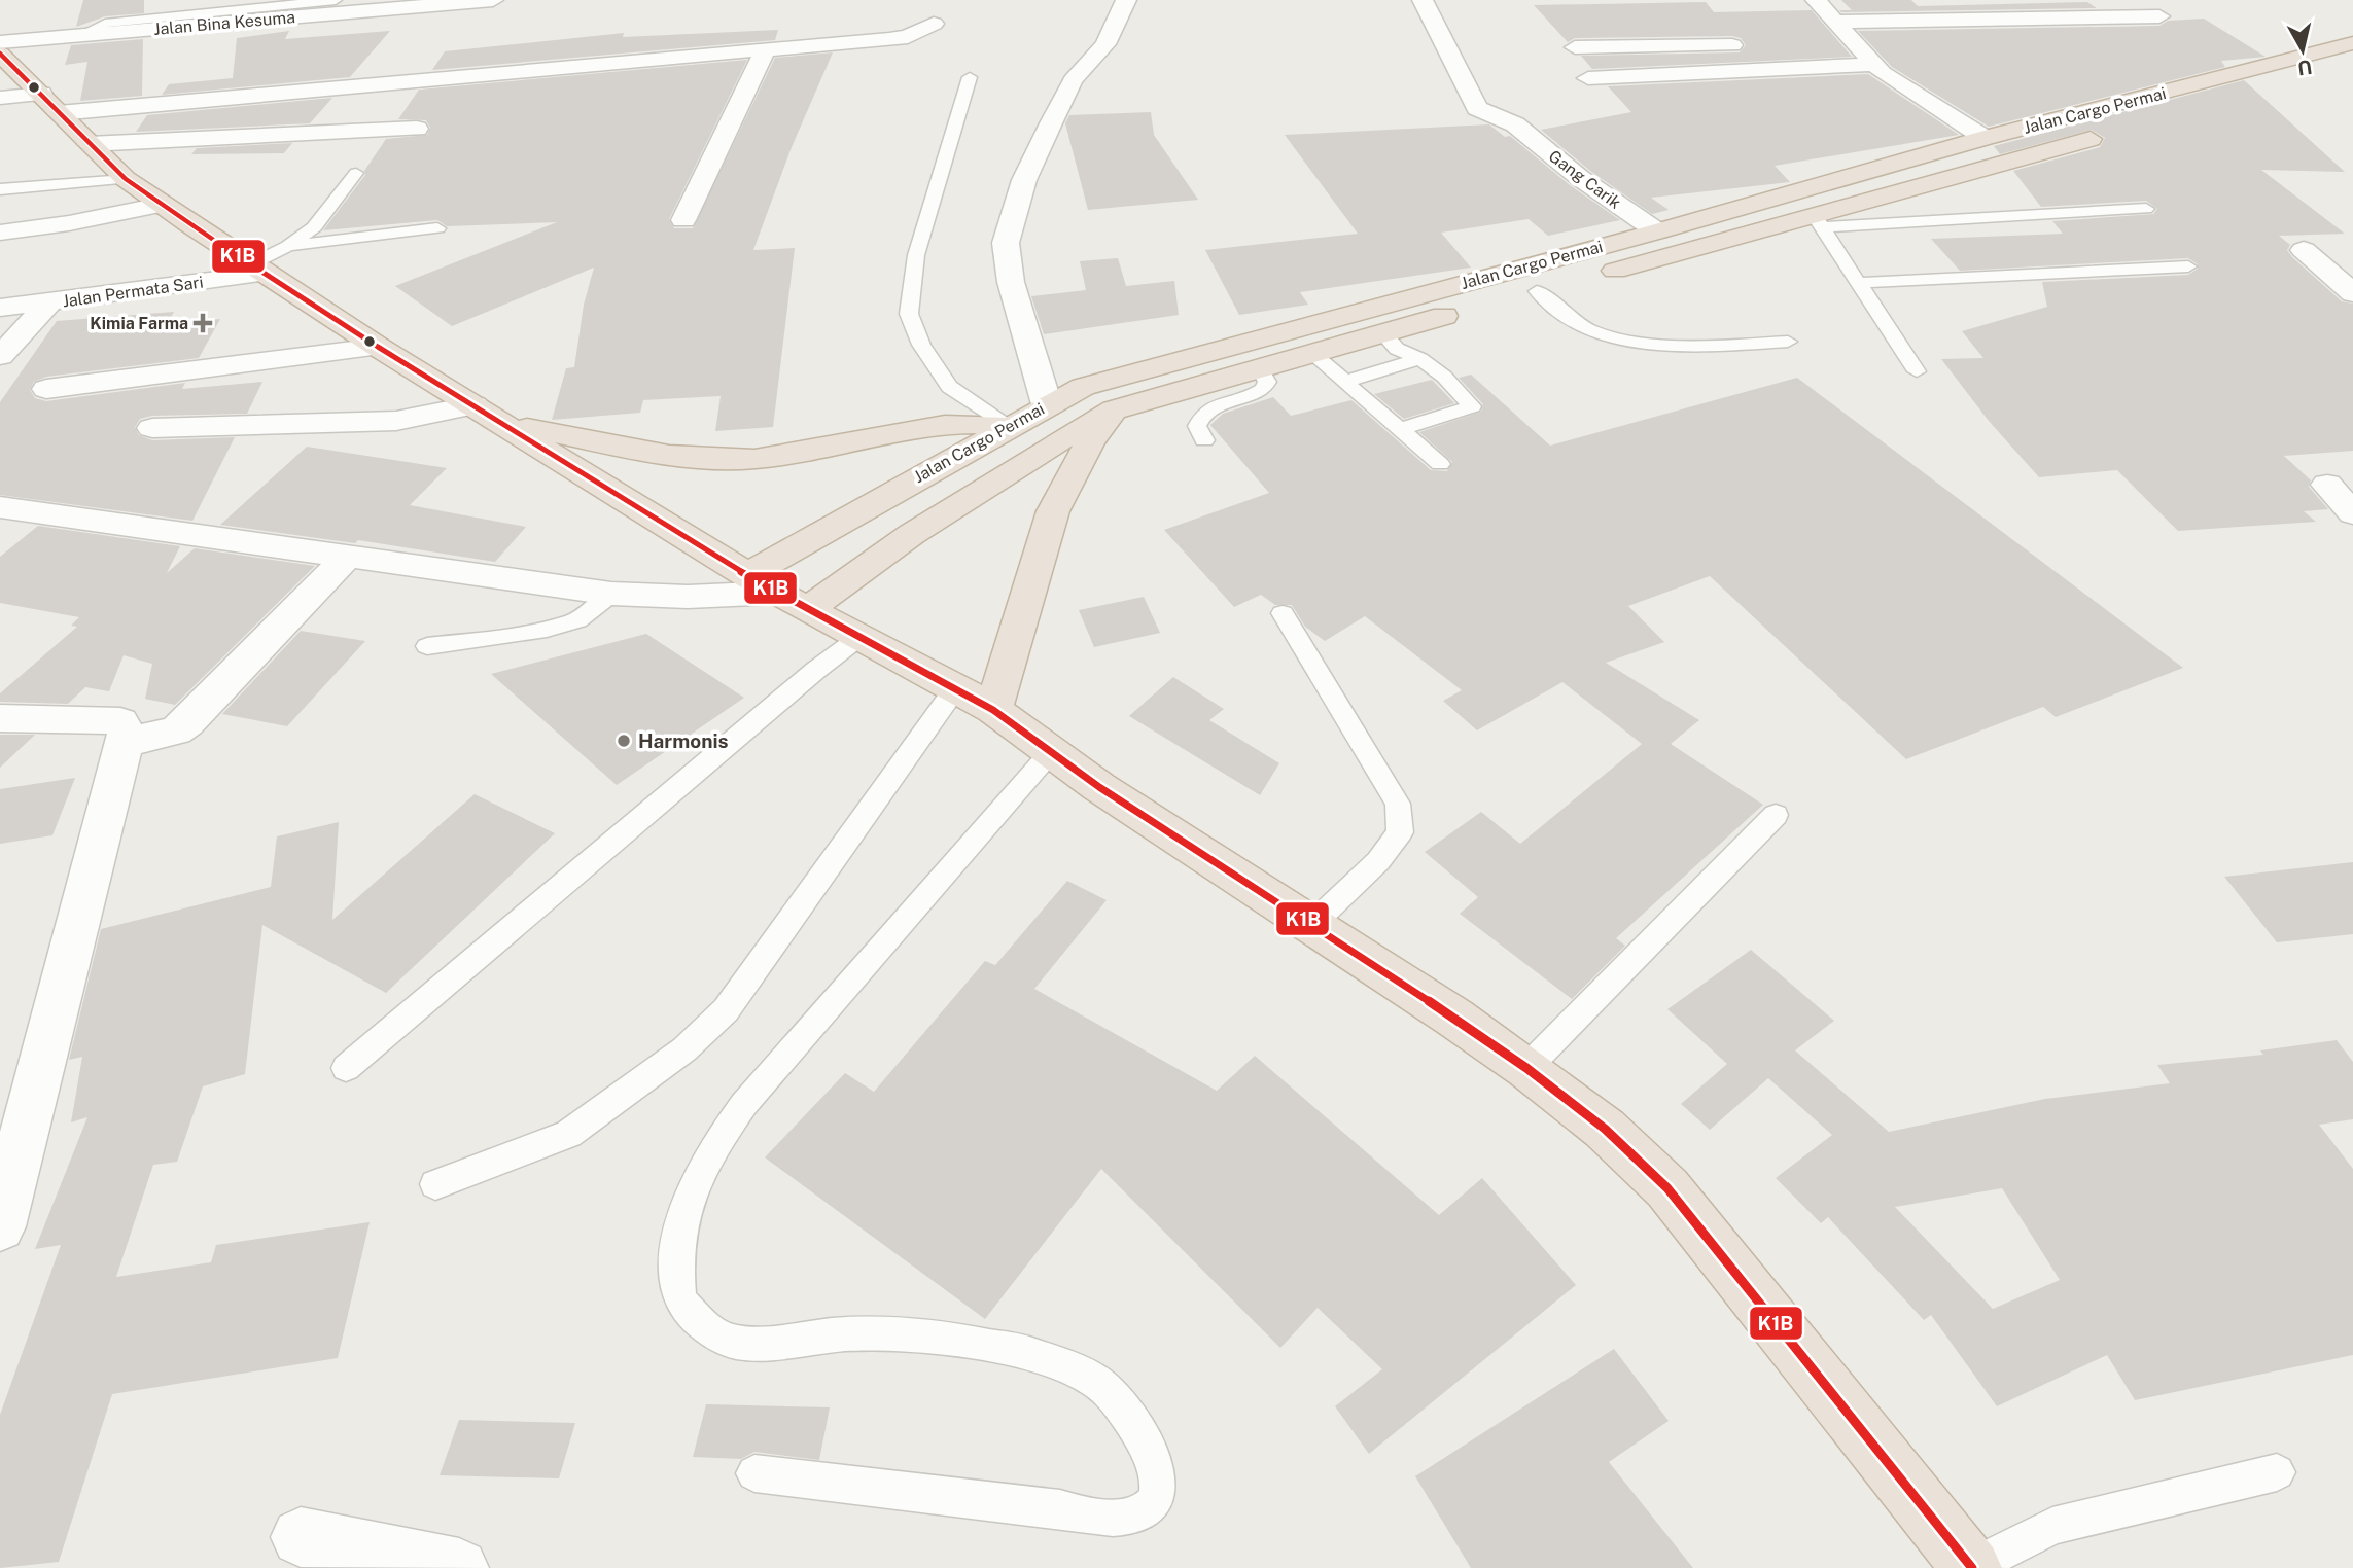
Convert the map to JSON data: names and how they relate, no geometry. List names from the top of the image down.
{
  "streets": {
    "highway": ["Jalan Cargo Permai"],
    "street": ["Jalan Bina Kesuma", "Gang Carik", "Jalan Permata Sari"]
  },
  "crossings": [
    ["Jalan Cargo Permai", "Gang Carik"]
  ],
  "places": {
    "health": ["Kimia Farma"],
    "other": ["Harmonis"]
  },
  "lines": ["transit line K1B"],
  "north": "bottom"
}
